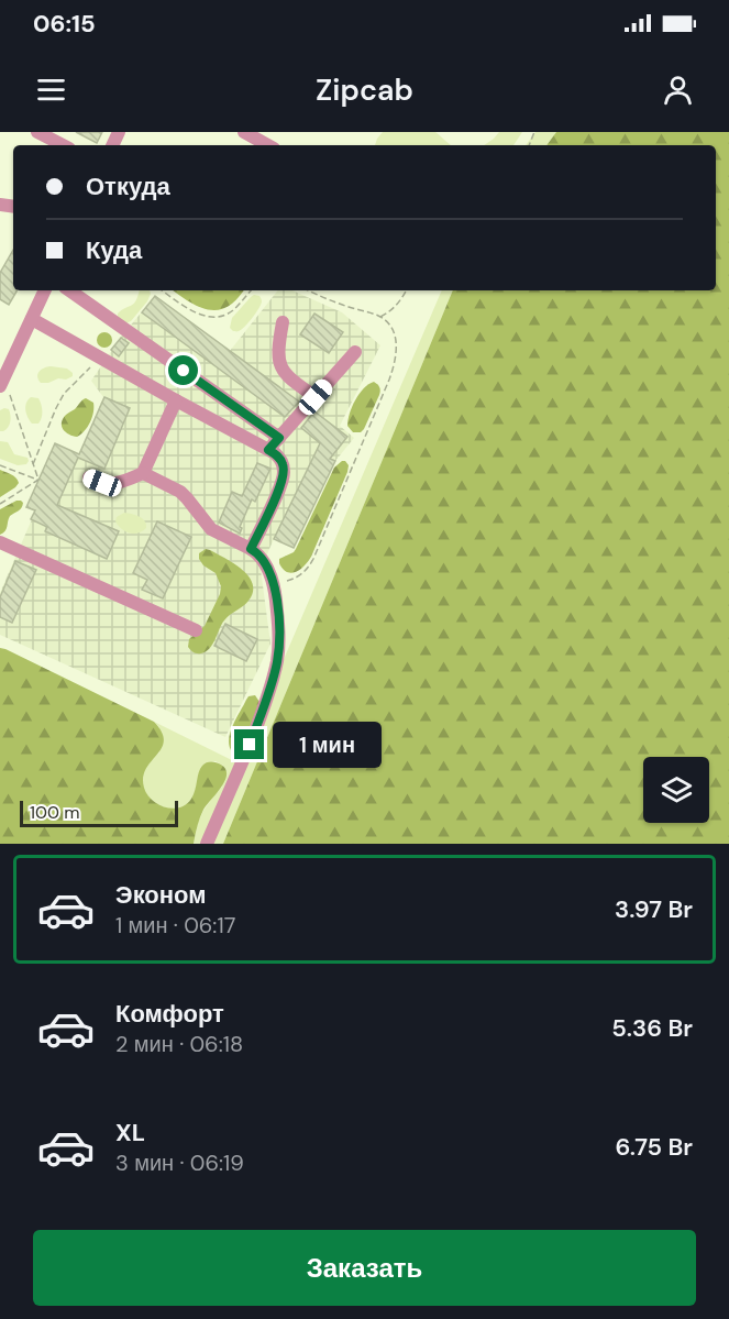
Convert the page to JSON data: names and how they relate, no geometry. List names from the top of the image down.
{
  "scale_bar": "100 m",
  "page": {
    "status": "06:15",
    "header": "Zipcab",
    "banner": ["Откуда", "Куда"],
    "bubble": "1 мин",
    "scale": "100 m",
    "list": [
      {
        "name": "Эконом",
        "note": "1 мин · 06:17",
        "value": "3.97 Br"
      },
      {
        "name": "Комфорт",
        "note": "2 мин · 06:18",
        "value": "5.36 Br"
      },
      {
        "name": "XL",
        "note": "3 мин · 06:19",
        "value": "6.75 Br"
      }
    ],
    "buttons": "Заказать"
  }
}
